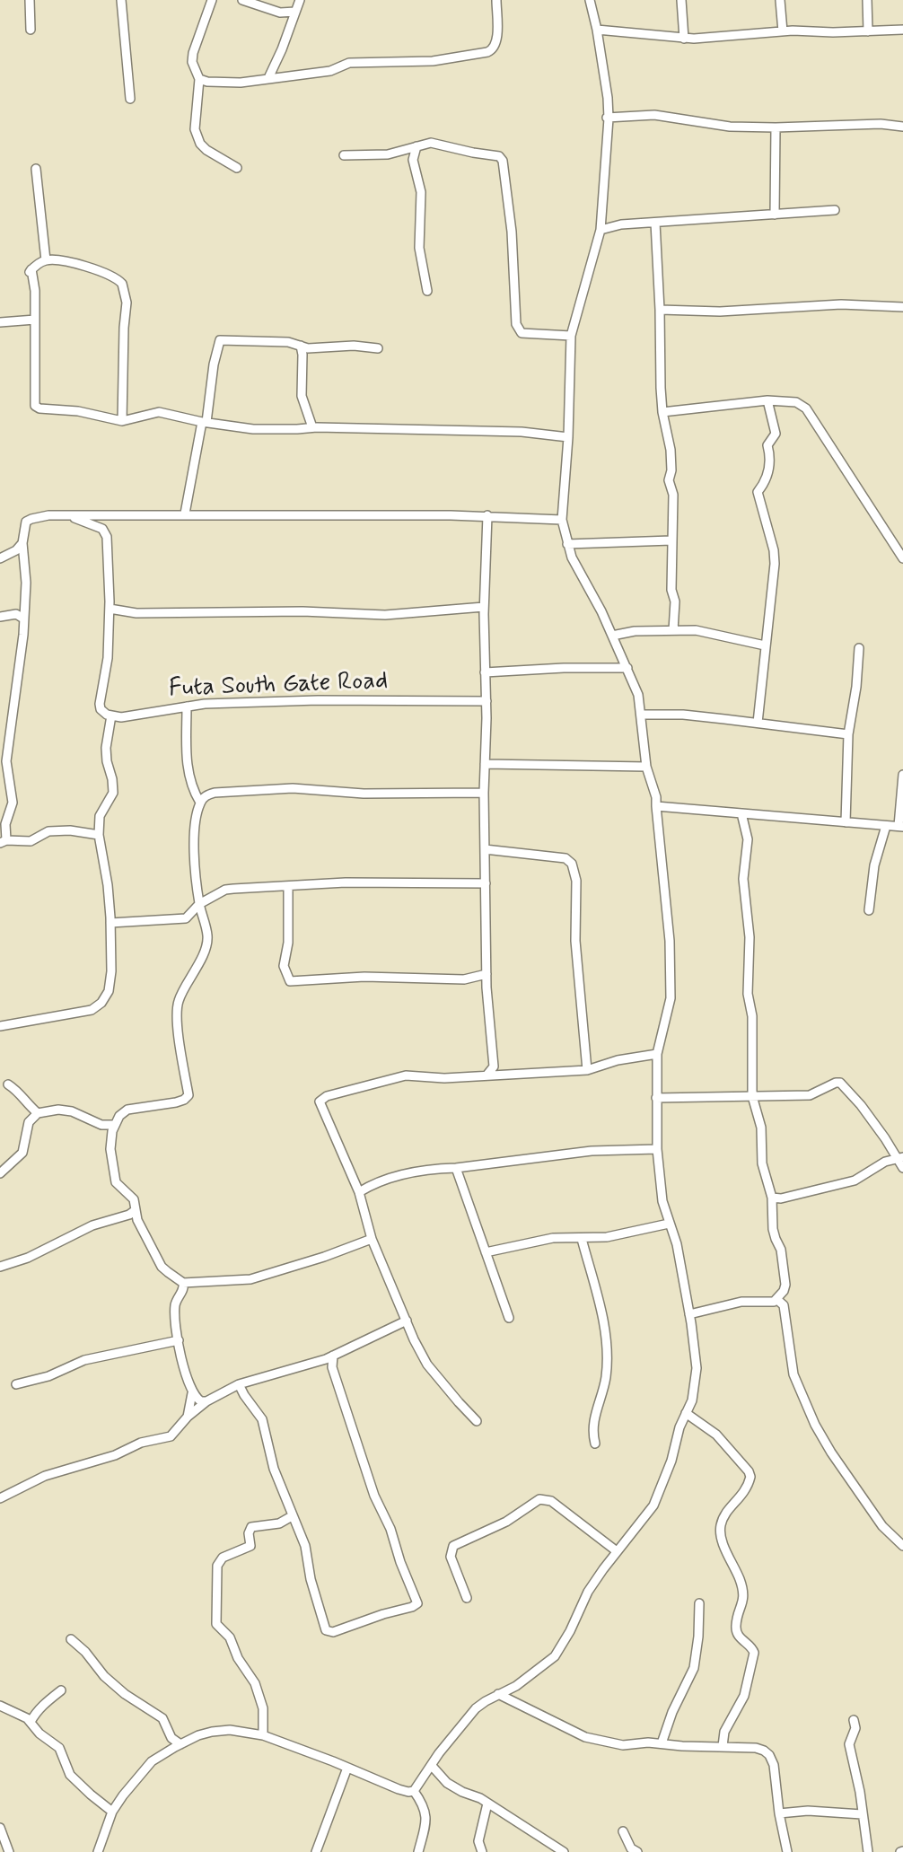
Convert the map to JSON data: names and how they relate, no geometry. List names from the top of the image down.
{
  "streets": {
    "street": ["Futa South Gate Road"]
  }
}
